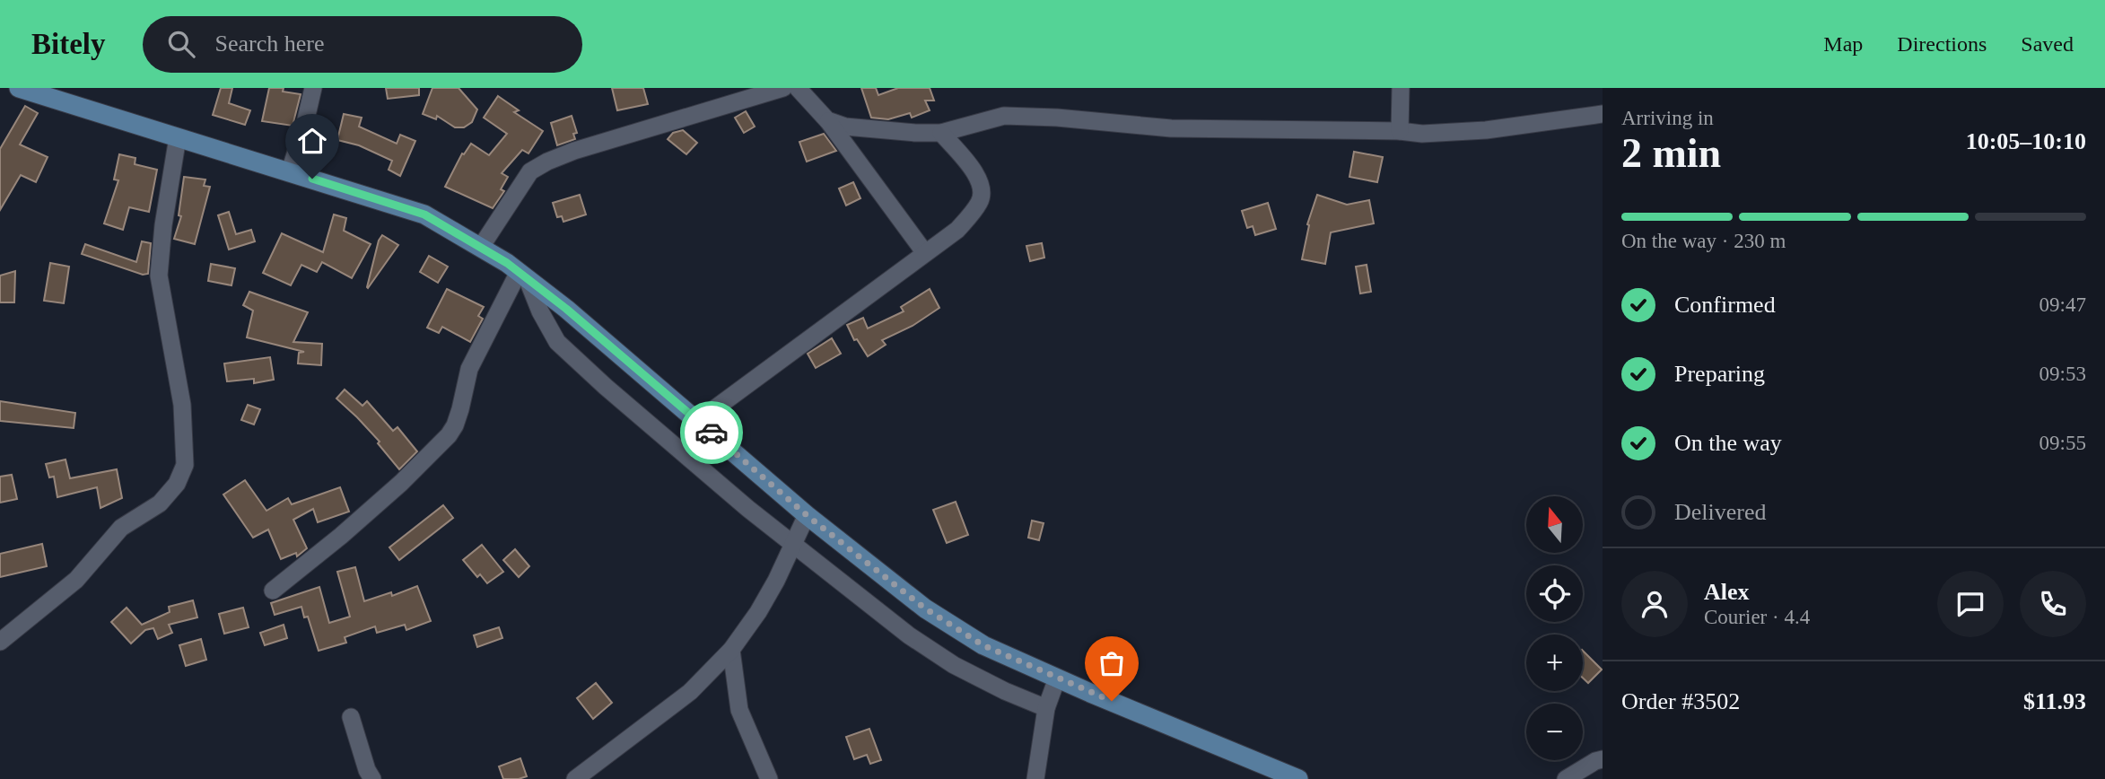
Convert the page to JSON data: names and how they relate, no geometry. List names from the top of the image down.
{
  "north": "top",
  "page": {
    "header": "Bitely",
    "search": "Search here",
    "nav": ["Map", "Directions", "Saved"],
    "heading": ["2 min", "Arriving in", "10:05–10:10"],
    "panel": [
      "Alex",
      "Courier · 4.4",
      "Order #3502",
      "$11.93"
    ],
    "bar": "On the way · 230 m",
    "list": [
      ["Confirmed", "09:47"],
      ["Preparing", "09:53"],
      ["On the way", "09:55"],
      "Delivered"
    ],
    "map_buttons": ["+", "−"]
  }
}
